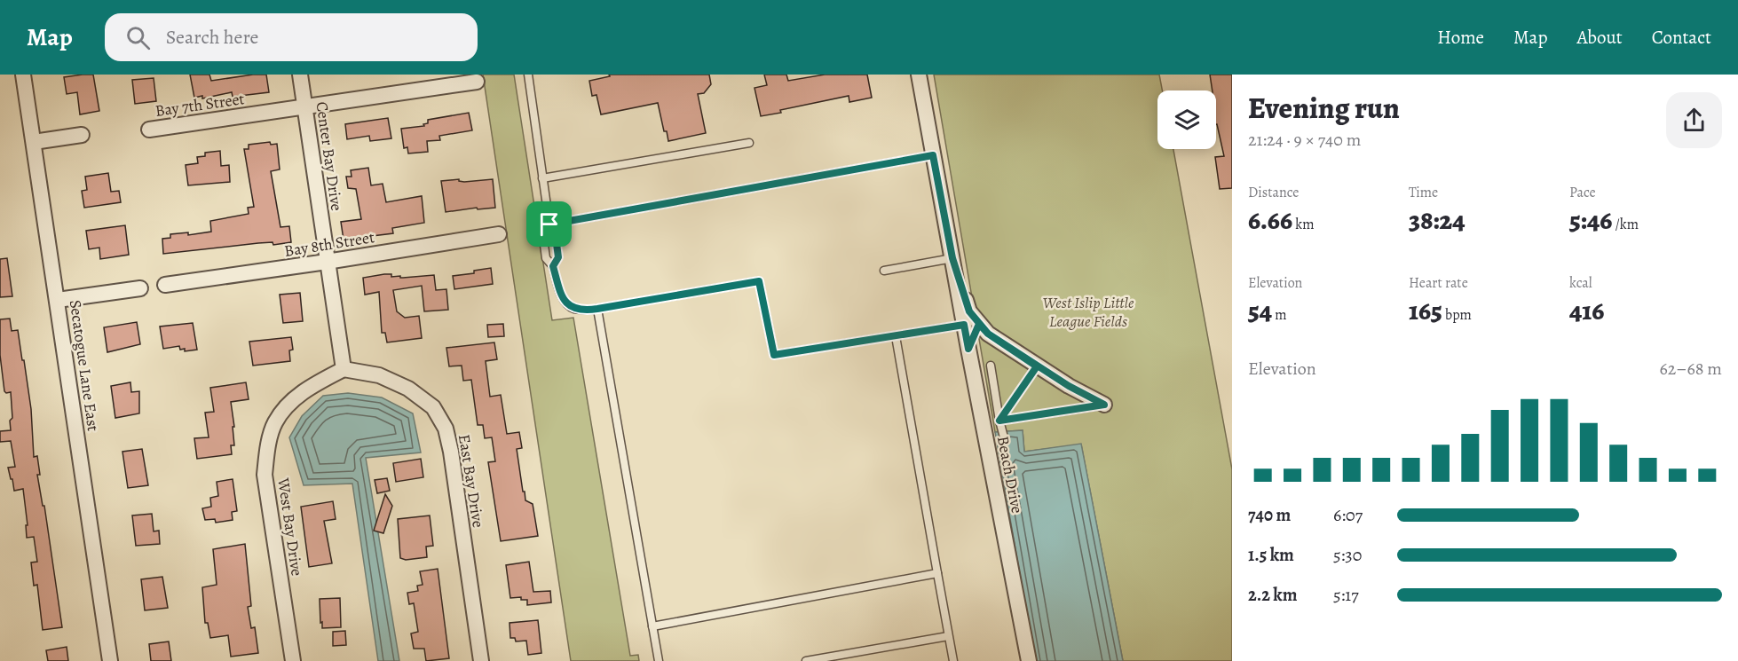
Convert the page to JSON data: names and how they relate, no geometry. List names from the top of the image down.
{
  "streets": {
    "street": [
      "Bay 7th Street",
      "Center Bay Drive",
      "Bay 8th Street",
      "Secatogue Lane East",
      "Beach Drive",
      "East Bay Drive",
      "West Bay Drive"
    ]
  },
  "crossings": [
    ["Bay 7th Street", "Center Bay Drive"],
    ["Center Bay Drive", "Bay 8th Street"],
    ["Center Bay Drive", "East Bay Drive"],
    ["Center Bay Drive", "West Bay Drive"],
    ["East Bay Drive", "West Bay Drive"]
  ],
  "parks": ["West Islip Little League Fields"],
  "page": {
    "header": "Map",
    "search": "Search here",
    "nav": [
      "Home",
      "Map",
      "About",
      "Contact"
    ],
    "heading": ["Evening run", "21:24 · 9 × 740 m"],
    "stats": [
      ["Distance", "6.66 km"],
      ["Time", "38:24"],
      ["Pace", "5:46 /km"],
      ["Elevation", "54 m"],
      ["Heart rate", "165 bpm"],
      ["kcal", "416"]
    ],
    "chart": ["Elevation", "62–68 m"],
    "list": [
      {
        "name": "740 m",
        "note": "6:07"
      },
      {
        "name": "1.5 km",
        "note": "5:30"
      },
      {
        "name": "2.2 km",
        "note": "5:17"
      }
    ]
  }
}
